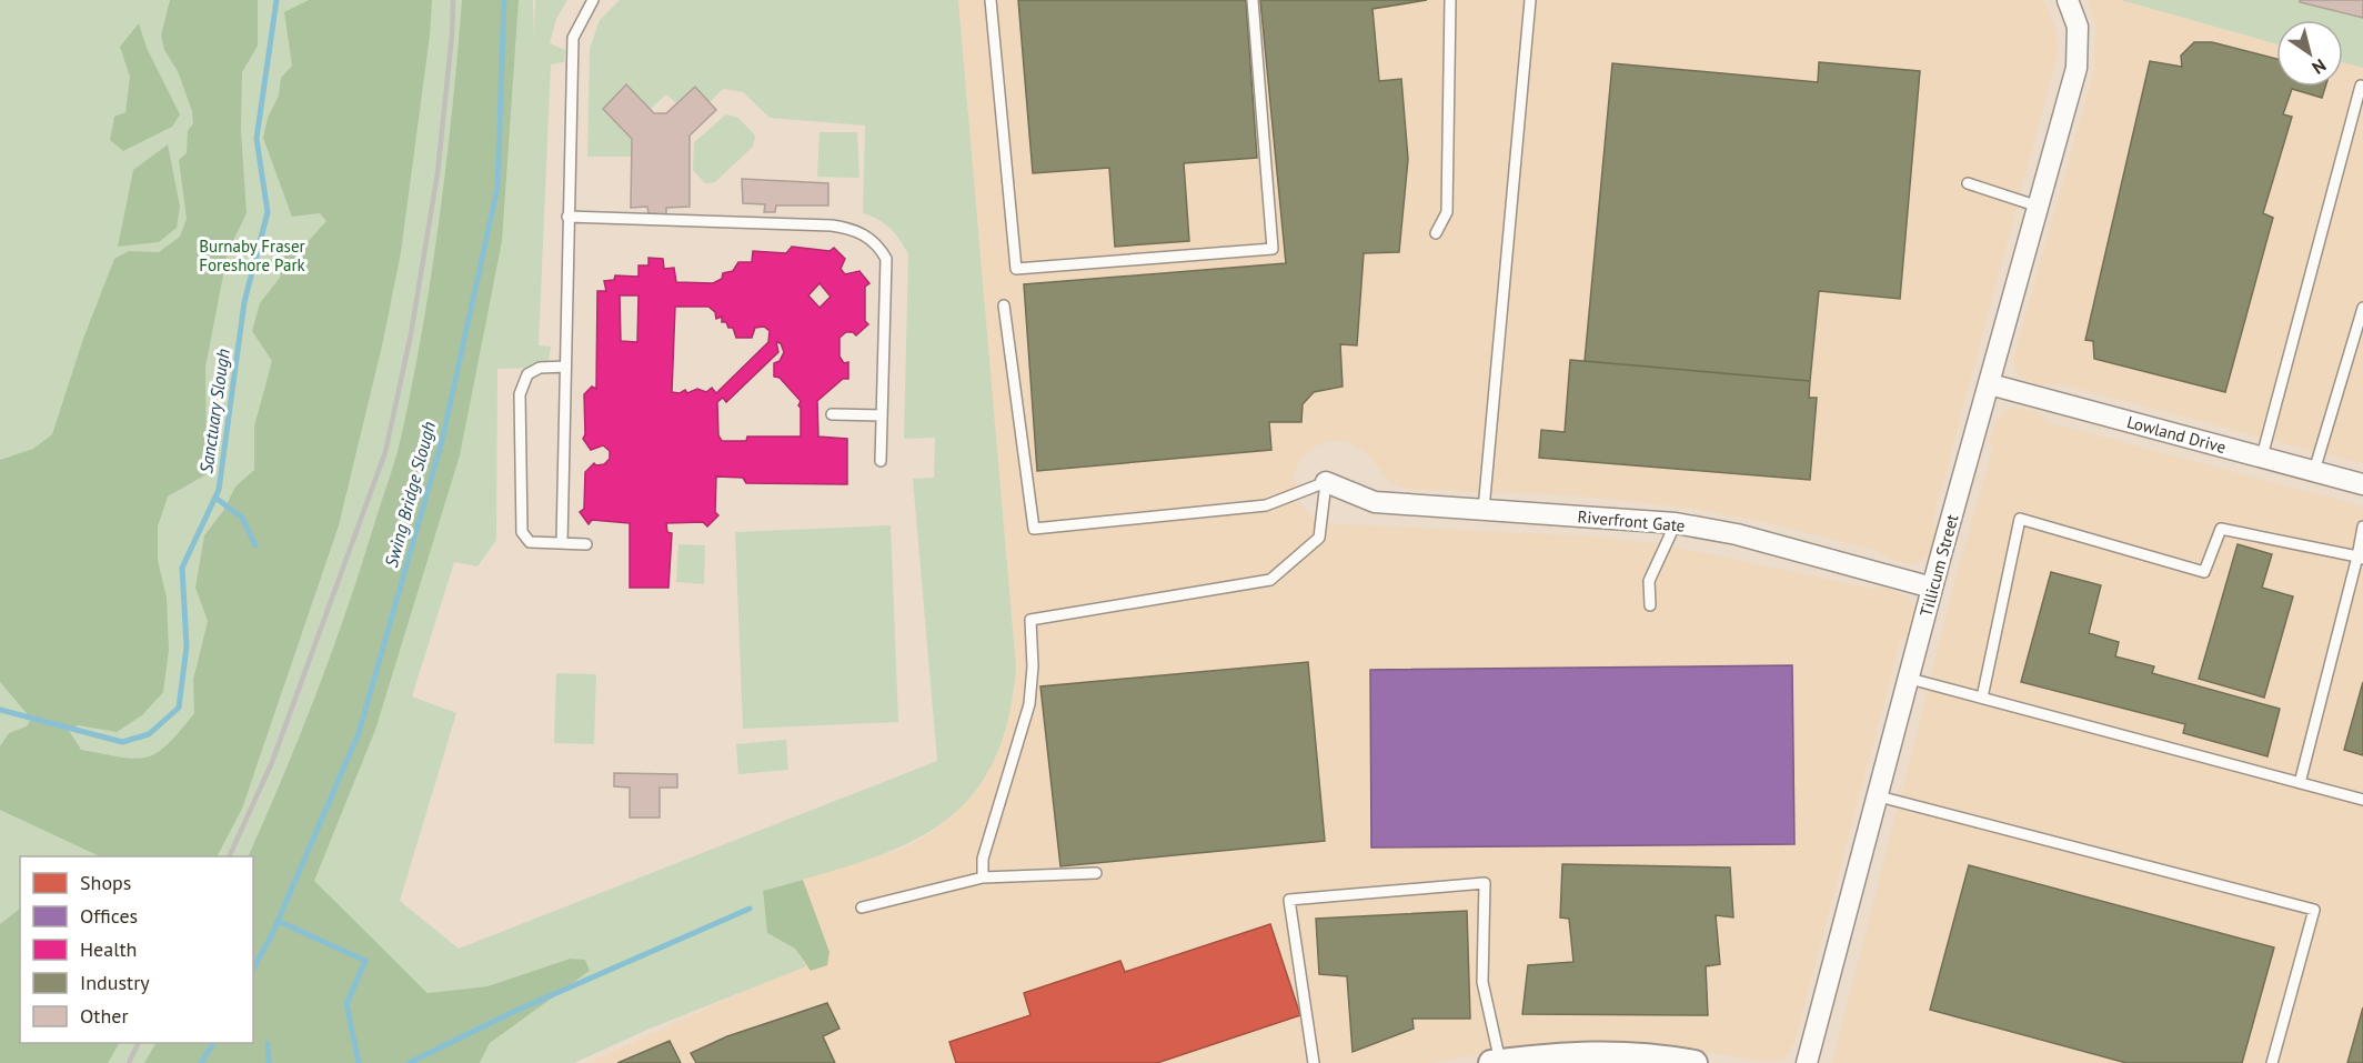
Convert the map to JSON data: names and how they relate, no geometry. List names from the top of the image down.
{
  "streets": {
    "street": ["Lowland Drive", "Riverfront Gate", "Tillicum Street"]
  },
  "crossings": [
    ["Lowland Drive", "Tillicum Street"],
    ["Riverfront Gate", "Tillicum Street"]
  ],
  "water": ["Sanctuary Slough", "Swing Bridge Slough"],
  "parks": ["Burnaby Fraser Foreshore Park"],
  "legend": [
    "Shops",
    "Offices",
    "Health",
    "Industry",
    "Other"
  ],
  "north": "bottom right"
}
